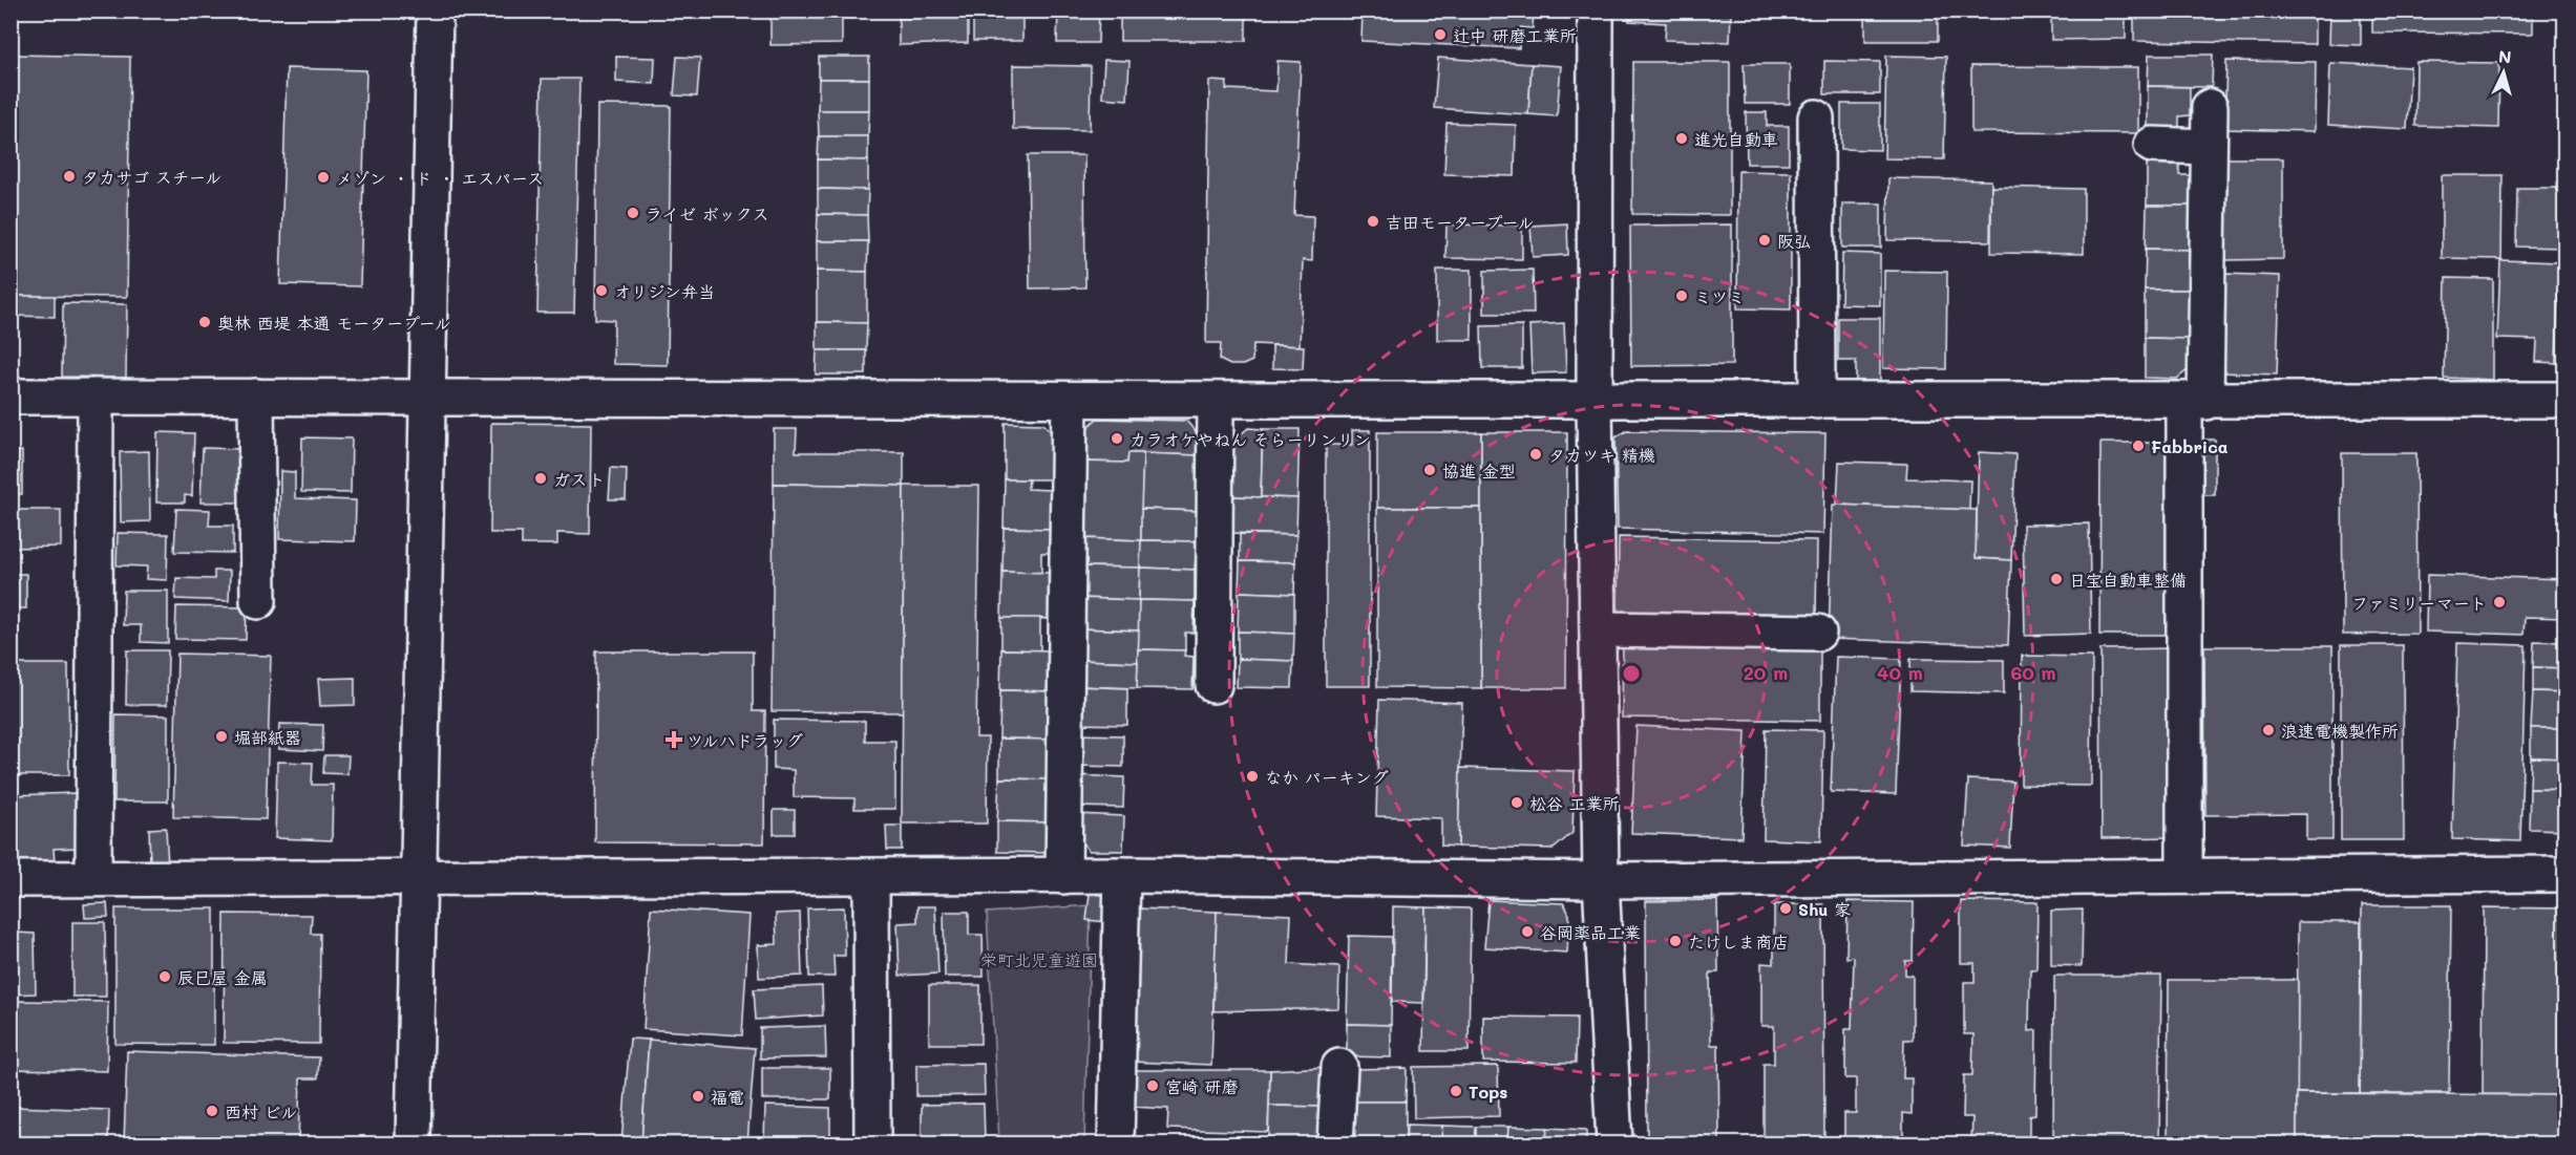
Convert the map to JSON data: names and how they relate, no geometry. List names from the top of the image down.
{
  "parks": ["栄町北児童遊園"],
  "places": {
    "other": [
      "辻中 研磨工業所",
      "進光自動車",
      "タカサゴ スチール",
      "メゾン ・ ド ・ エスパース",
      "ライゼ ボックス",
      "吉田モータープール",
      "阪弘",
      "オリジン弁当",
      "ミツミ",
      "奥林 西堤 本通 モータープール",
      "カラオケやねん そらーリンリン",
      "Fabbrica",
      "タカツキ 精機",
      "協進 金型",
      "ガスト",
      "日宝自動車整備",
      "ファミリーマート",
      "浪速電機製作所",
      "堀部紙器",
      "なか パーキング",
      "松谷 工業所",
      "Shu 家",
      "谷岡薬品工業",
      "たけしま商店",
      "辰巳屋 金属",
      "宮崎 研磨",
      "Tops",
      "福電",
      "西村 ビル"
    ],
    "health": ["ツルハドラッグ"]
  },
  "north": "top",
  "rings": ["20 m", "40 m", "60 m"]
}
